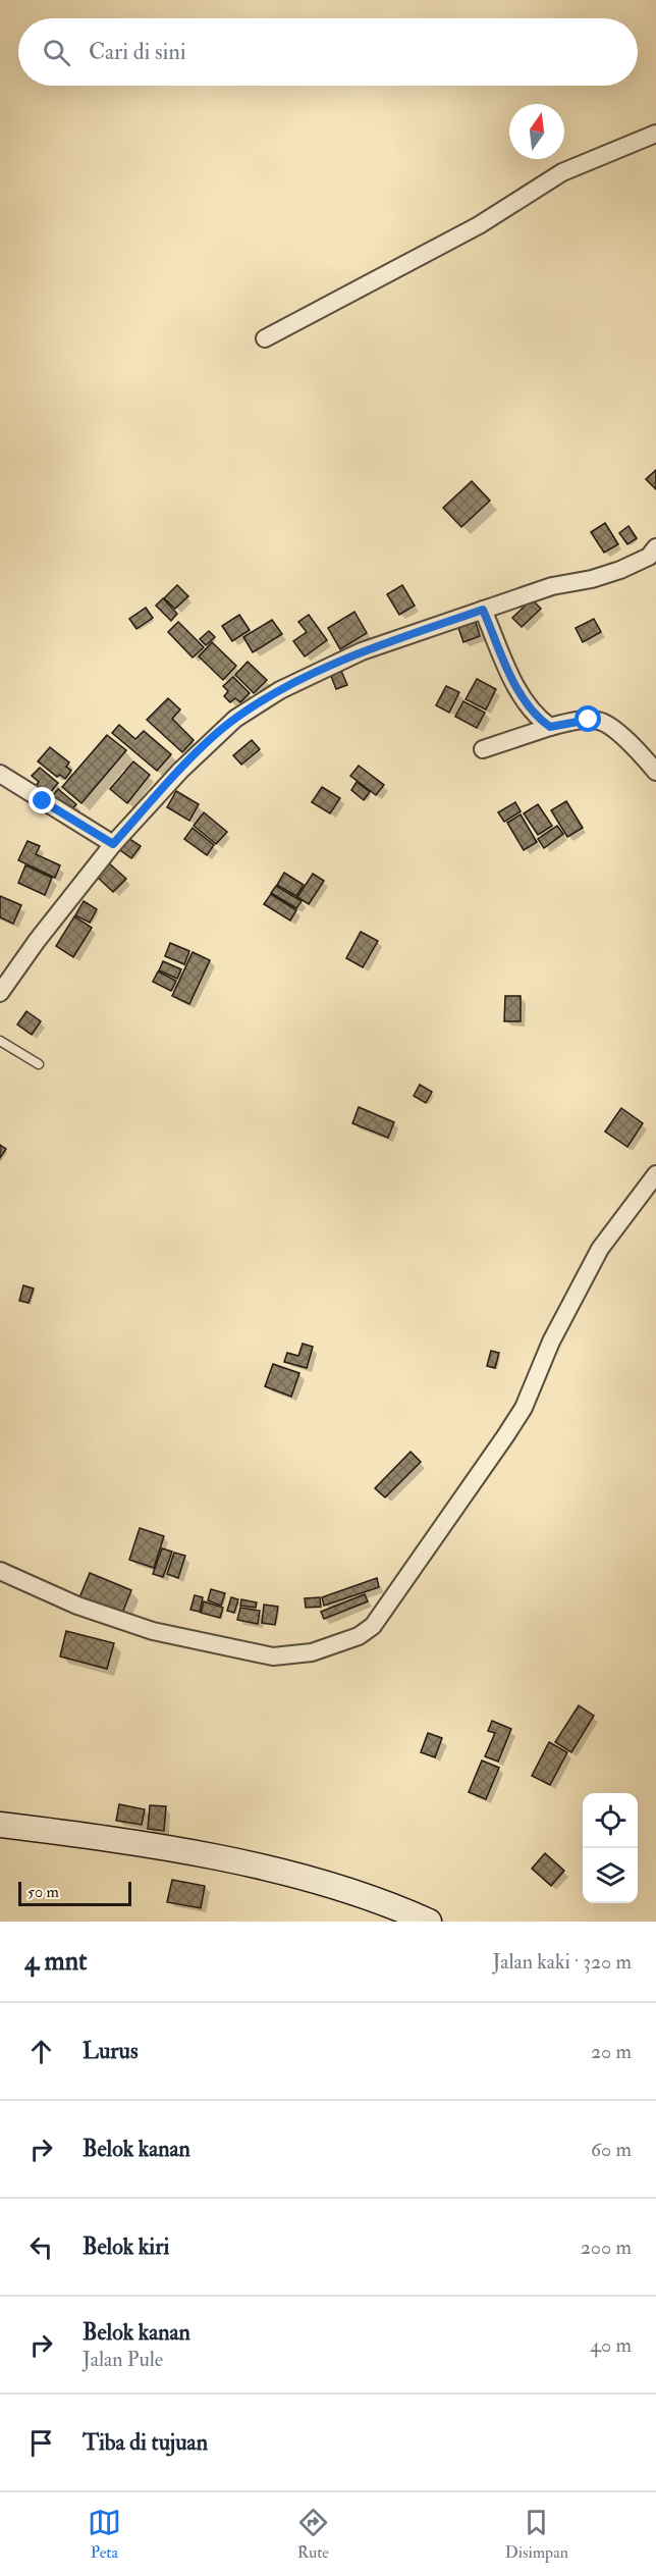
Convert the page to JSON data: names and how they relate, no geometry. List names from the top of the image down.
{
  "scale_bar": "50 m",
  "north": "top",
  "page": {
    "search": "Cari di sini",
    "scale": "50 m",
    "heading": ["4 mnt", "Jalan kaki · 320 m"],
    "list": [
      ["Lurus", "20 m"],
      ["Belok kanan", "60 m"],
      ["Belok kiri", "200 m"],
      ["Belok kanan", "Jalan Pule", "40 m"],
      "Tiba di tujuan"
    ],
    "nav": ["Peta", "Rute", "Disimpan"]
  }
}
